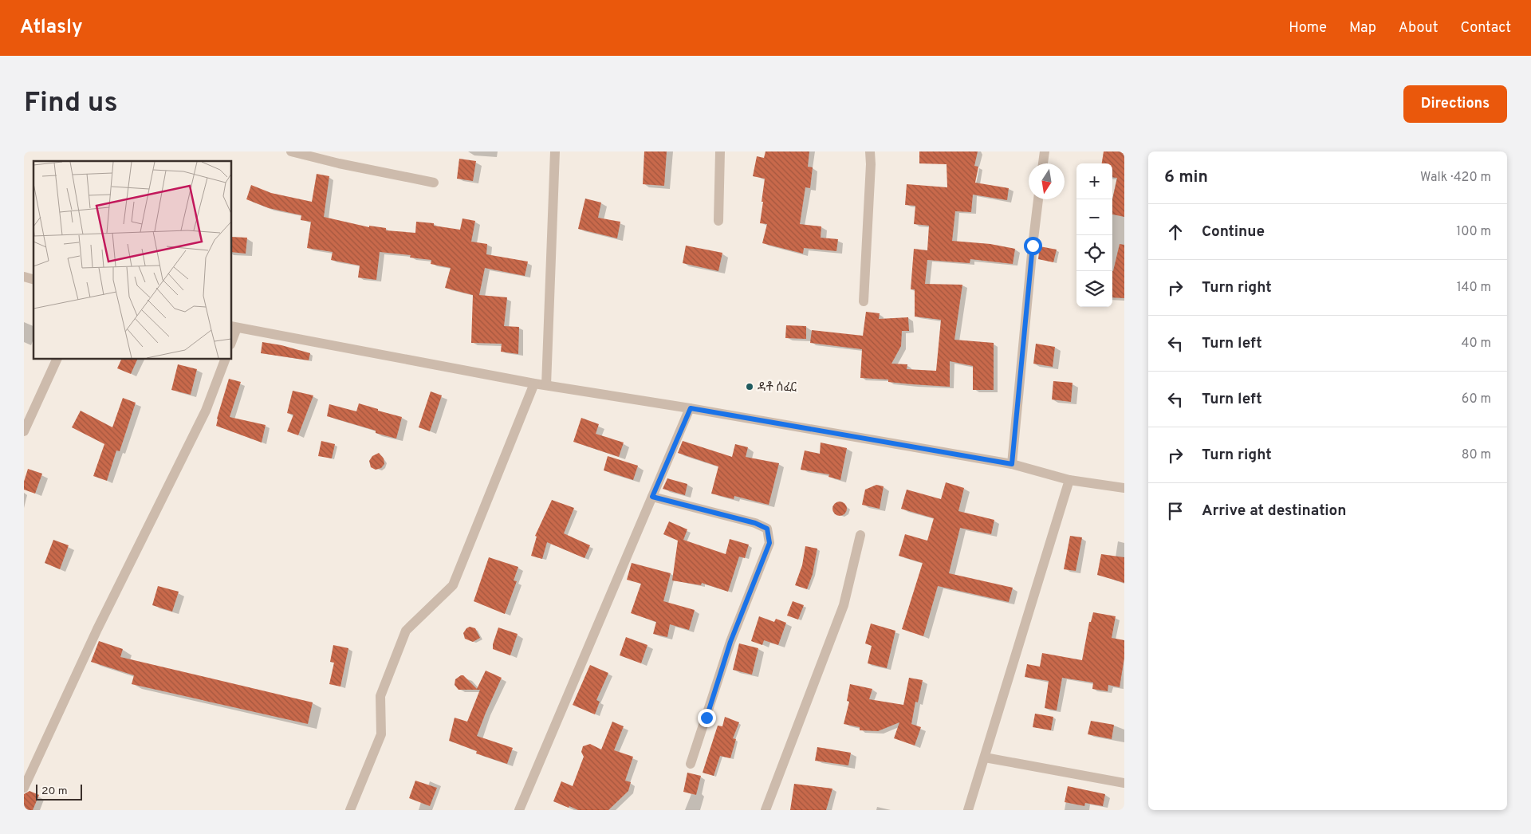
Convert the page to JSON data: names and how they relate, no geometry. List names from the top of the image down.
{
  "places": ["ዳቶ ሰፈር"],
  "scale_bar": "20 m",
  "north": "bottom",
  "page": {
    "header": "Atlasly",
    "nav": [
      "Home",
      "Map",
      "About",
      "Contact"
    ],
    "buttons": "Directions",
    "title": "Find us",
    "heading": ["6 min", "Walk · 420 m"],
    "map_buttons": ["+", "−"],
    "list": [
      ["Continue", "100 m"],
      ["Turn right", "140 m"],
      ["Turn left", "40 m"],
      ["Turn left", "60 m"],
      ["Turn right", "80 m"],
      "Arrive at destination"
    ],
    "scale": "20 m"
  }
}
